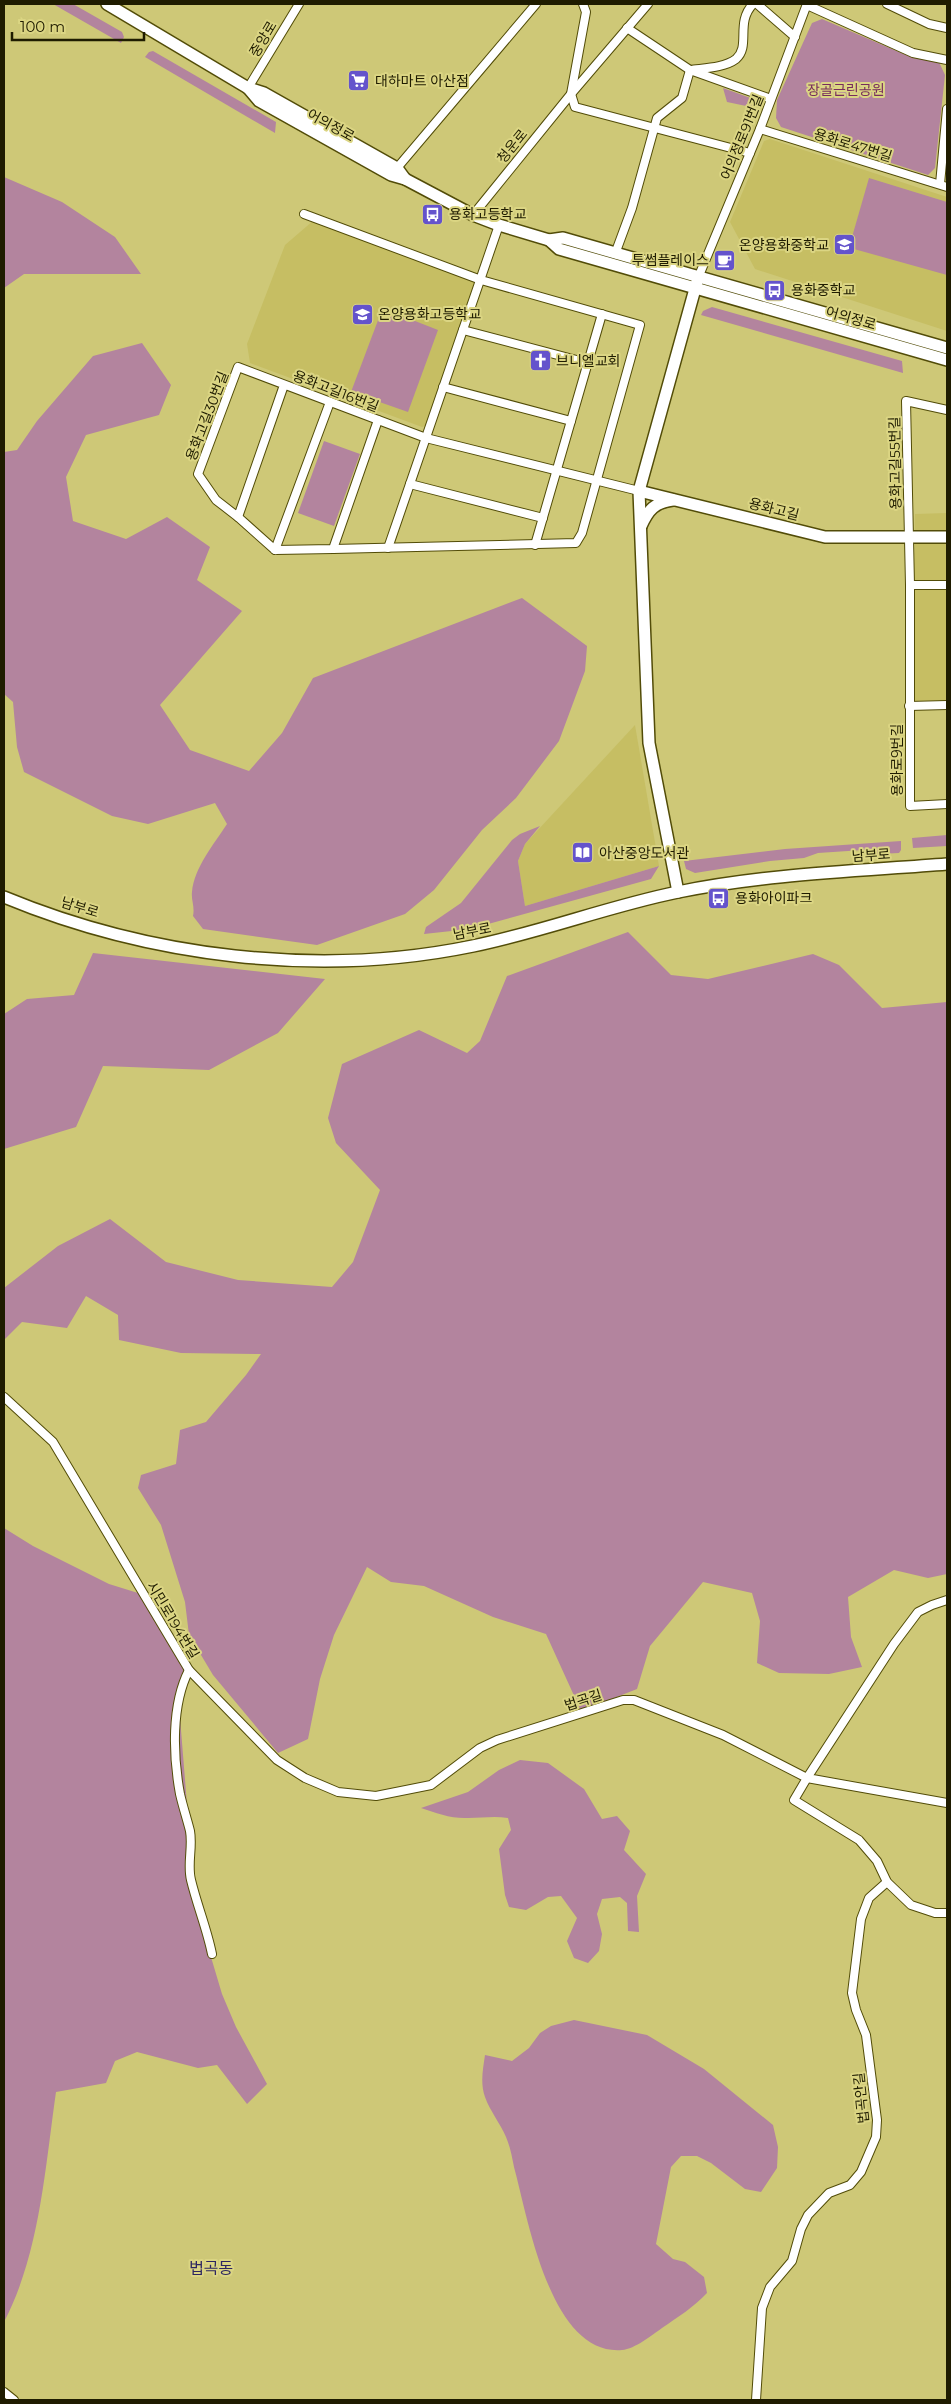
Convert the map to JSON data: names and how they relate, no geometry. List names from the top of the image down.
{
  "streets": {
    "street": [
      "중앙로",
      "어의정로",
      "어의정로91번길",
      "용화로47번길",
      "청운로",
      "용화고길16번길",
      "용화고길30번길",
      "용화고길55번길",
      "용화고길",
      "용화로9번길",
      "남부로",
      "시민로194번길",
      "법곡길",
      "법곡안길"
    ]
  },
  "crossings": [
    ["중앙로", "어의정로"],
    ["어의정로", "어의정로91번길"],
    ["어의정로", "청운로"],
    ["어의정로91번길", "용화로47번길"],
    ["용화고길16번길", "용화고길30번길"],
    ["용화고길16번길", "용화고길"],
    ["용화고길55번길", "용화고길"],
    ["용화고길55번길", "용화로9번길"],
    ["용화고길", "용화로9번길"],
    ["시민로194번길", "법곡길"]
  ],
  "districts": ["법곡동"],
  "parks": ["장골근린공원"],
  "places": {
    "supermarket": ["대하마트 아산점"],
    "bus stop": ["용화고등학교", "용화중학교", "용화아이파크"],
    "school or university": ["온양용화중학교", "온양용화고등학교"],
    "cafe": ["투썸플레이스"],
    "church": ["브니엘교회"],
    "library": ["아산중앙도서관"]
  },
  "scale_bar": "100 m"
}
